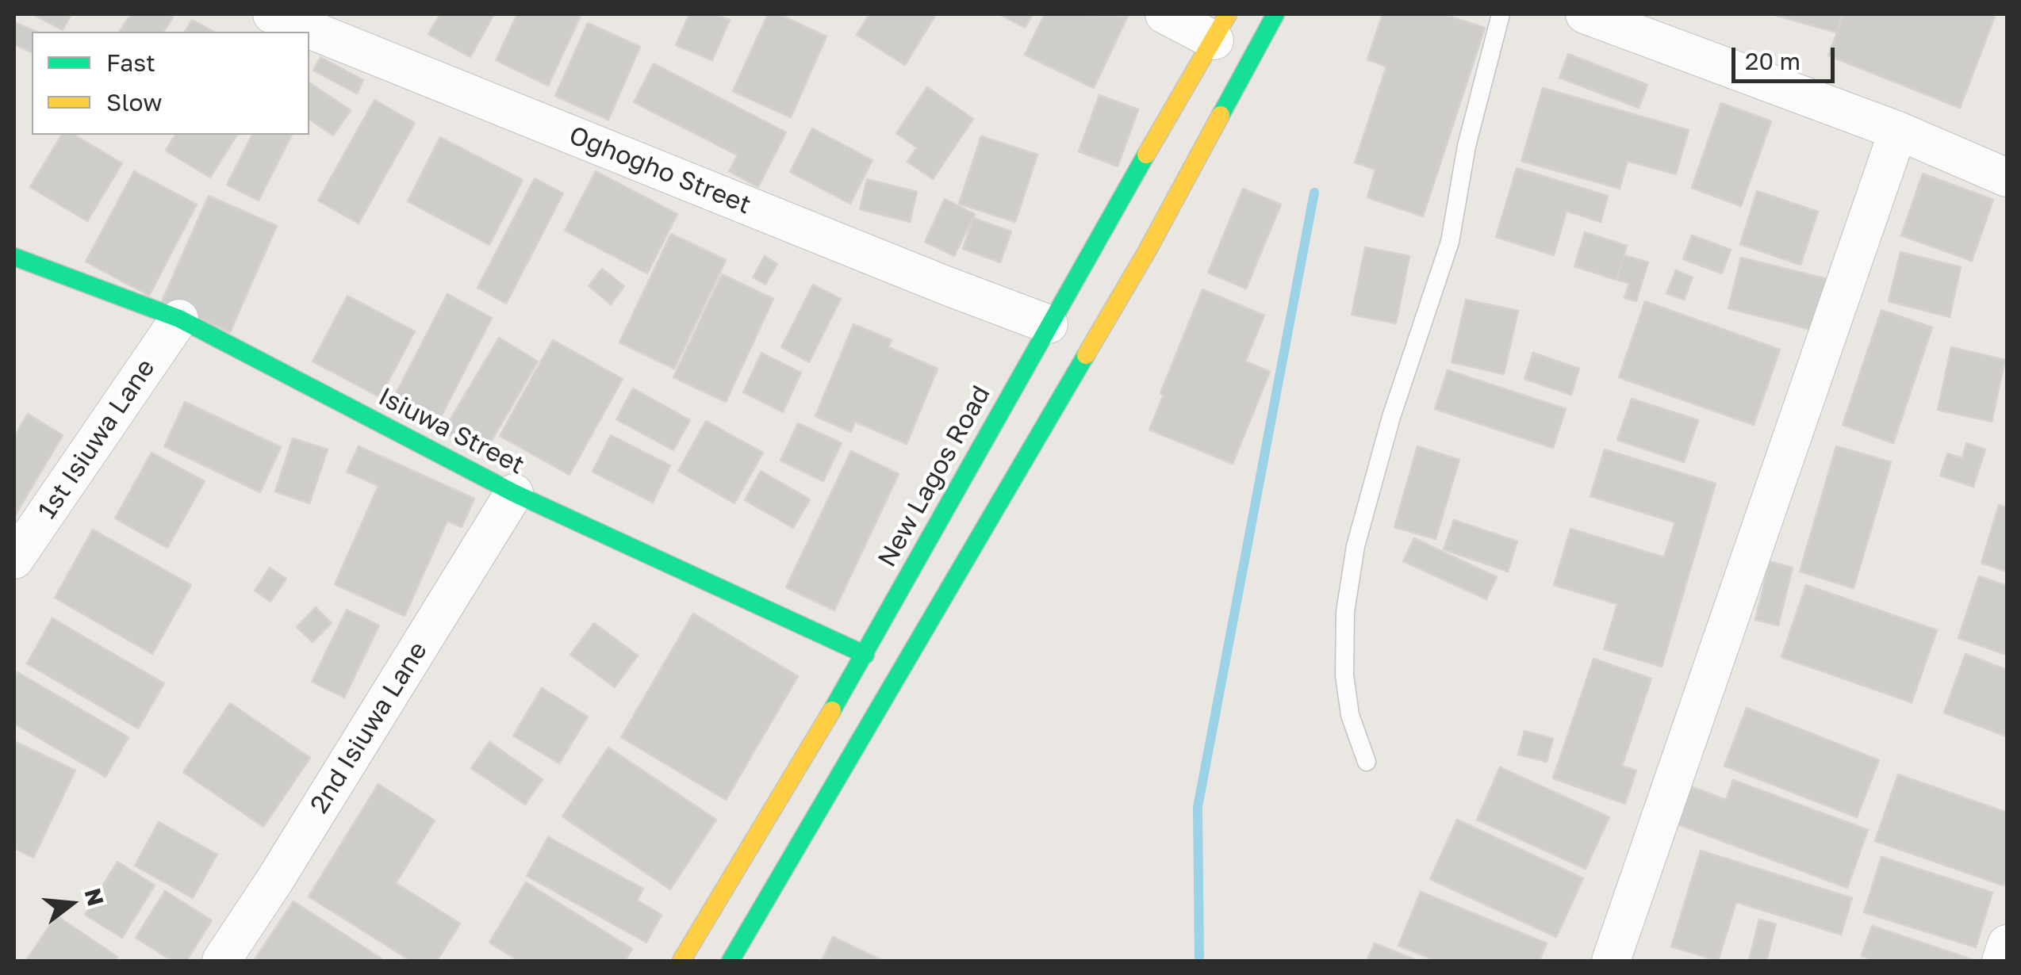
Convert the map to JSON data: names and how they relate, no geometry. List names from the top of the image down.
{
  "streets": {
    "main road": ["Isiuwa Street", "New Lagos Road"],
    "street": ["Oghogho Street", "1st Isiuwa Lane", "2nd Isiuwa Lane"]
  },
  "crossings": [
    ["Oghogho Street", "New Lagos Road"],
    ["Isiuwa Street", "1st Isiuwa Lane"],
    ["Isiuwa Street", "New Lagos Road"],
    ["Isiuwa Street", "2nd Isiuwa Lane"]
  ],
  "legend": ["Fast", "Slow"],
  "scale_bar": "20 m",
  "north": "right"
}
